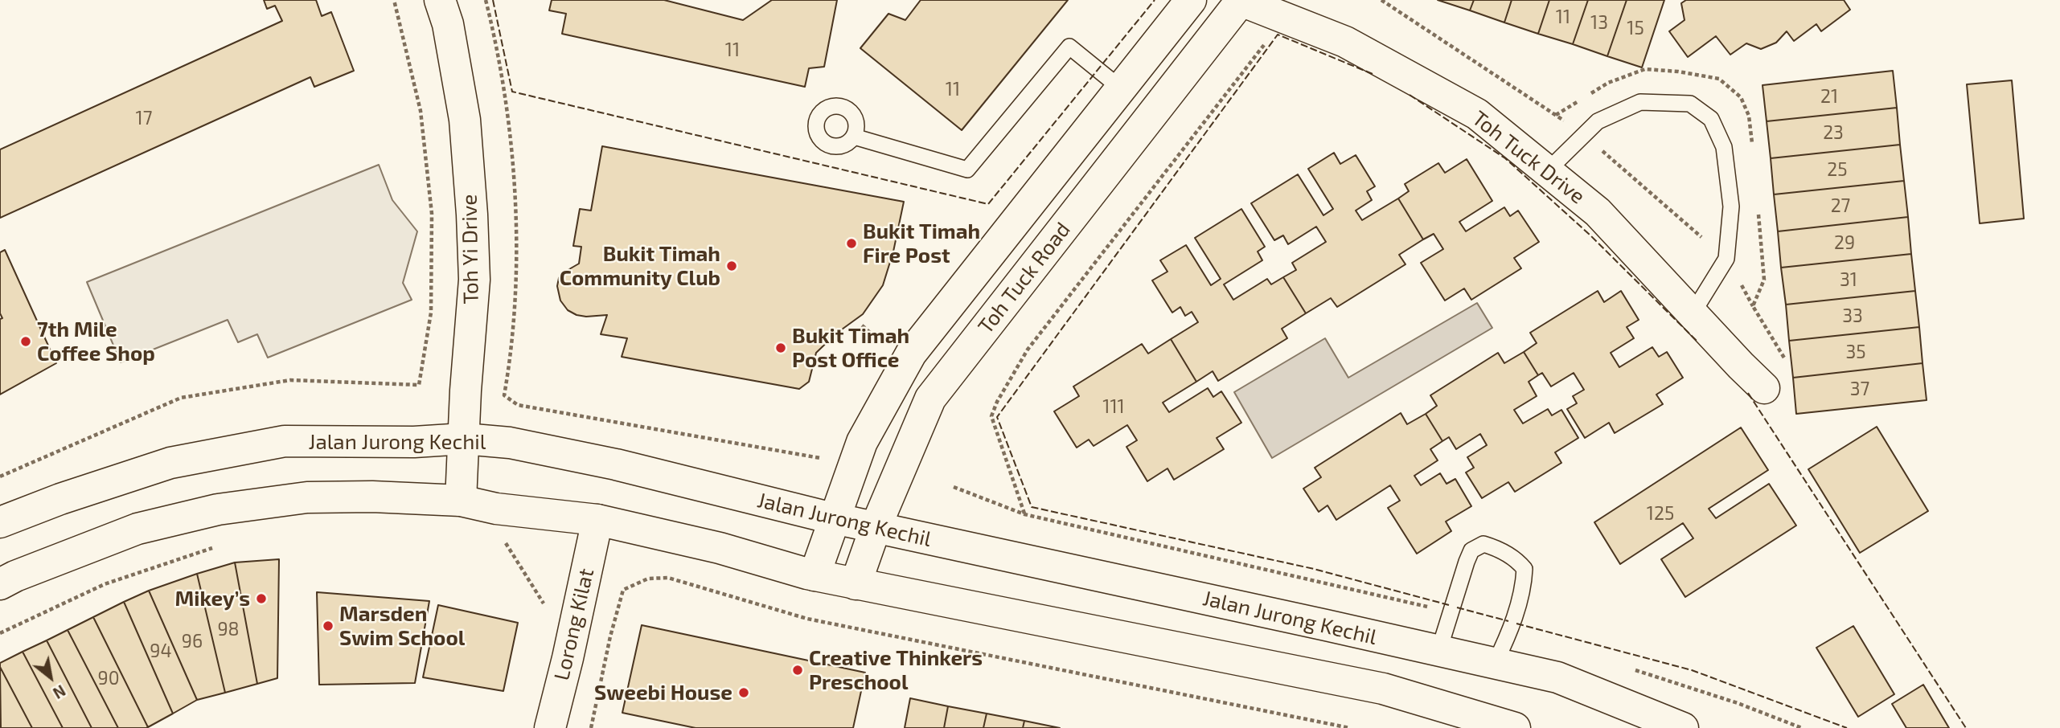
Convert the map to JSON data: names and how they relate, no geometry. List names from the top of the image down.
{
  "streets": {
    "main road": [
      "Toh Tuck Drive",
      "Toh Yi Drive",
      "Toh Tuck Road",
      "Jalan Jurong Kechil",
      "Lorong Kilat"
    ]
  },
  "crossings": [
    ["Toh Tuck Drive", "Toh Tuck Road"],
    ["Toh Yi Drive", "Jalan Jurong Kechil"],
    ["Toh Tuck Road", "Jalan Jurong Kechil"]
  ],
  "places": [
    "Bukit Timah Fire Post",
    "Bukit Timah Community Club",
    "7th Mile Coffee Shop",
    "Bukit Timah Post Office",
    "Mikey’s",
    "Marsden Swim School",
    "Creative Thinkers Preschool",
    "Sweebi House"
  ],
  "house_numbers": [
    "11",
    "13",
    "15",
    "11",
    "11",
    "21",
    "17",
    "23",
    "25",
    "27",
    "29",
    "31",
    "33",
    "35",
    "37",
    "111",
    "125",
    "98",
    "96",
    "94",
    "90"
  ],
  "north": "bottom right"
}
